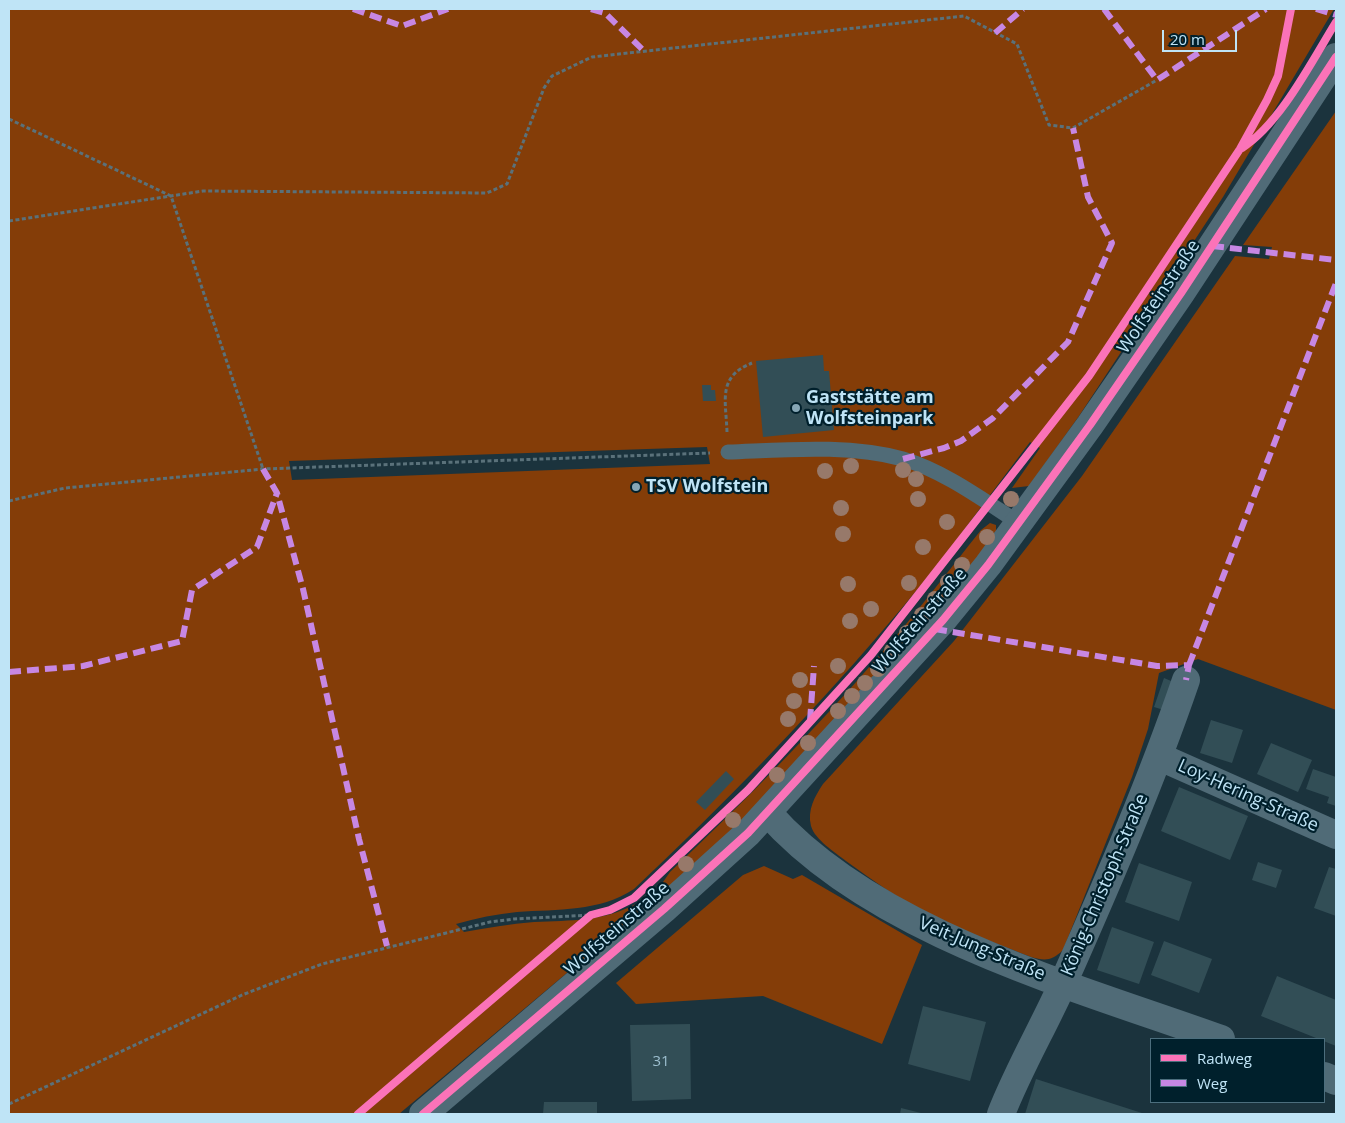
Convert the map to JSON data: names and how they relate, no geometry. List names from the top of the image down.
{
  "streets": {
    "street": [
      "Wolfsteinstraße",
      "Loy-Hering-Straße",
      "König-Christoph-Straße",
      "Veit-Jung-Straße"
    ]
  },
  "crossings": [
    ["Wolfsteinstraße", "Veit-Jung-Straße"],
    ["Loy-Hering-Straße", "König-Christoph-Straße"],
    ["König-Christoph-Straße", "Veit-Jung-Straße"]
  ],
  "places": ["Gaststätte am Wolfsteinpark", "TSV Wolfstein"],
  "house_numbers": ["31"],
  "legend": ["Radweg", "Weg"],
  "scale_bar": "20 m"
}
